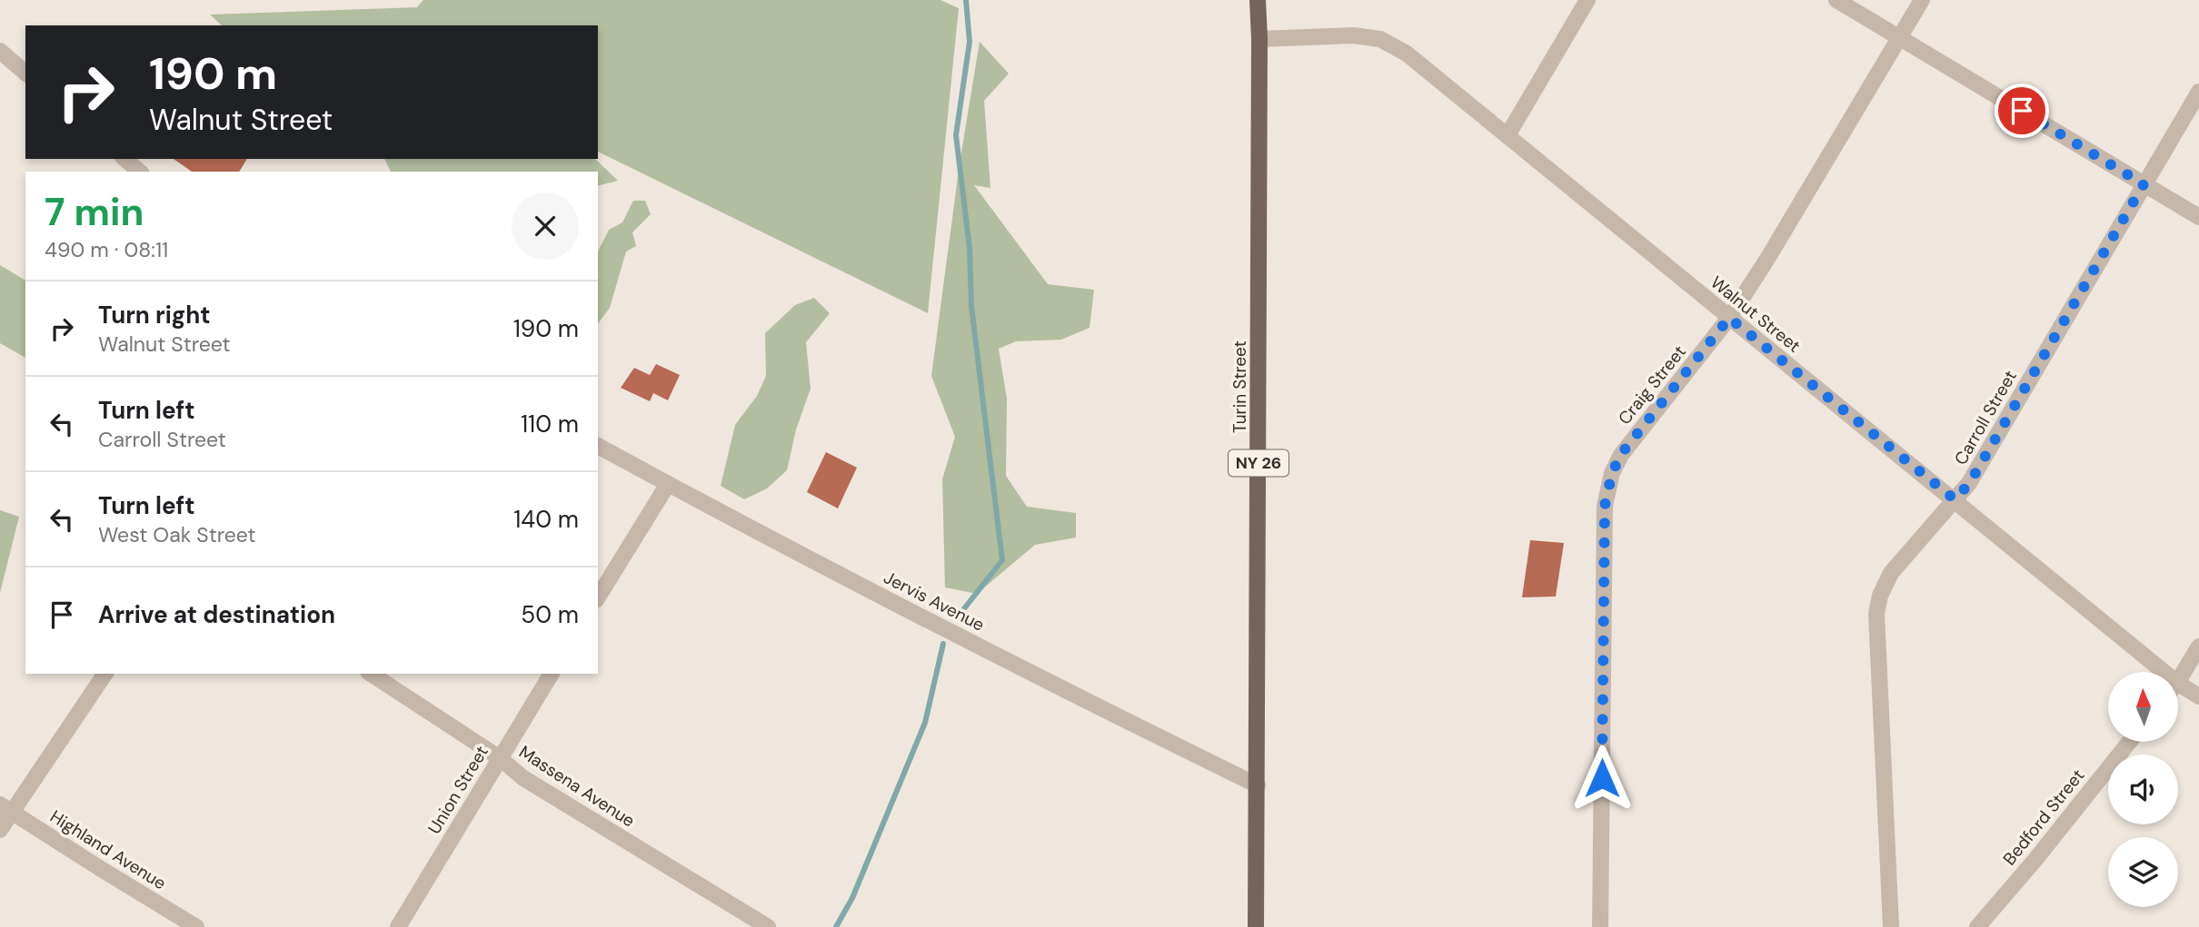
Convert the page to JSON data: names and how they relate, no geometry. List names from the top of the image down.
{
  "streets": {
    "main road": ["Turin Street", "NY 26"],
    "street": [
      "Walnut Street",
      "Craig Street",
      "Carroll Street",
      "Jervis Avenue",
      "Massena Avenue",
      "Union Street",
      "Bedford Street",
      "Highland Avenue"
    ]
  },
  "crossings": [
    ["Walnut Street", "Craig Street"],
    ["Walnut Street", "Turin Street"],
    ["Walnut Street", "Carroll Street"],
    ["Turin Street", "Jervis Avenue"],
    ["Massena Avenue", "Union Street"]
  ],
  "north": "top",
  "page": {
    "turn": ["190 m", "Walnut Street"],
    "heading": ["7 min", "490 m · 08:11"],
    "list": [
      {
        "name": "Turn right",
        "note": "Walnut Street",
        "value": "190 m"
      },
      {
        "name": "Turn left",
        "note": "Carroll Street",
        "value": "110 m"
      },
      {
        "name": "Turn left",
        "note": "West Oak Street",
        "value": "140 m"
      },
      {
        "name": "Arrive at destination",
        "value": "50 m"
      }
    ]
  }
}
